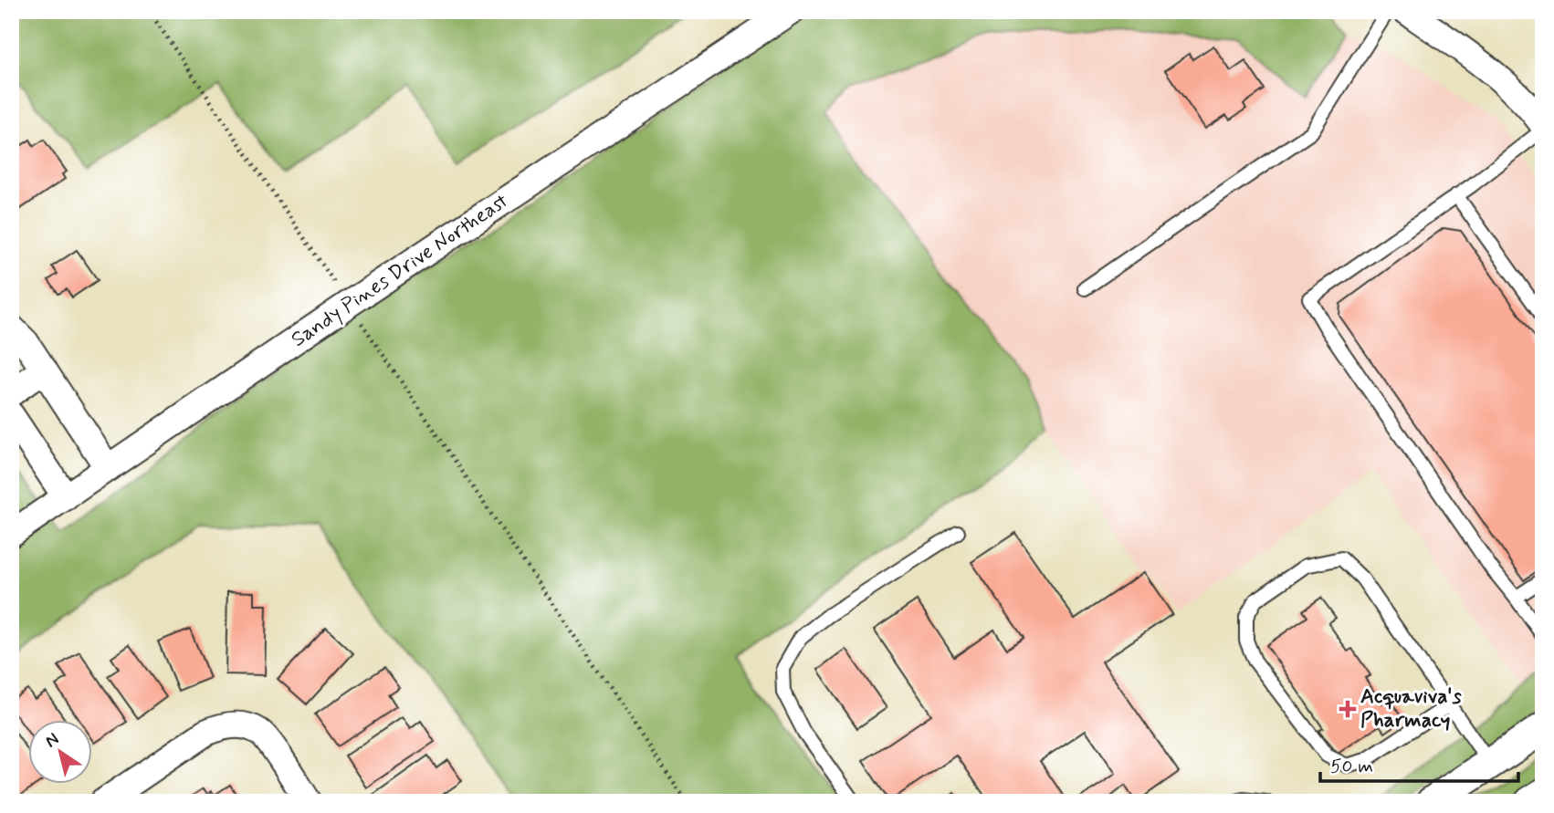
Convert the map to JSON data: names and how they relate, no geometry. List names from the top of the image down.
{
  "streets": {
    "street": ["Sandy Pines Drive Northeast"]
  },
  "places": {
    "health": ["Acquaviva's Pharmacy"]
  },
  "scale_bar": "50 m",
  "north": "top left"
}
